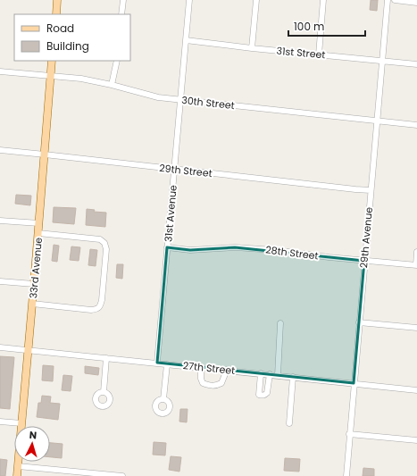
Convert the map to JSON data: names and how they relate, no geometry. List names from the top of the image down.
{
  "streets": {
    "main road": ["33rd Avenue"],
    "street": [
      "31st Street",
      "30th Street",
      "29th Street",
      "31st Avenue",
      "29th Avenue",
      "28th Street",
      "27th Street"
    ]
  },
  "crossings": [
    ["31st Street", "31st Avenue"],
    ["31st Street", "29th Avenue"],
    ["30th Street", "31st Avenue"],
    ["30th Street", "29th Avenue"],
    ["30th Street", "33rd Avenue"],
    ["29th Street", "31st Avenue"],
    ["29th Street", "29th Avenue"],
    ["29th Street", "33rd Avenue"],
    ["31st Avenue", "28th Street"],
    ["31st Avenue", "27th Street"],
    ["29th Avenue", "28th Street"],
    ["29th Avenue", "27th Street"],
    ["33rd Avenue", "27th Street"]
  ],
  "legend": ["Road", "Building"],
  "scale_bar": "100 m",
  "north": "top"
}
